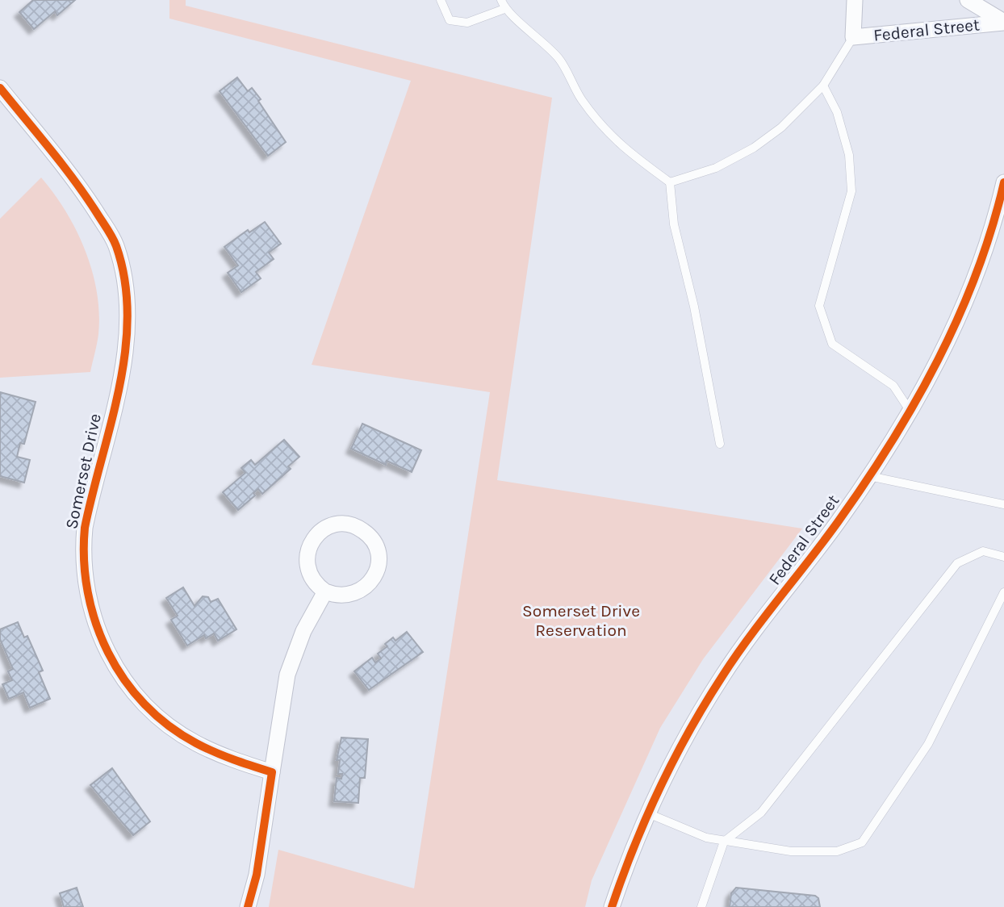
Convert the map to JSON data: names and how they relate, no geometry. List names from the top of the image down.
{
  "streets": {
    "street": ["Federal Street", "Somerset Drive"]
  },
  "parks": ["Somerset Drive Reservation"]
}
